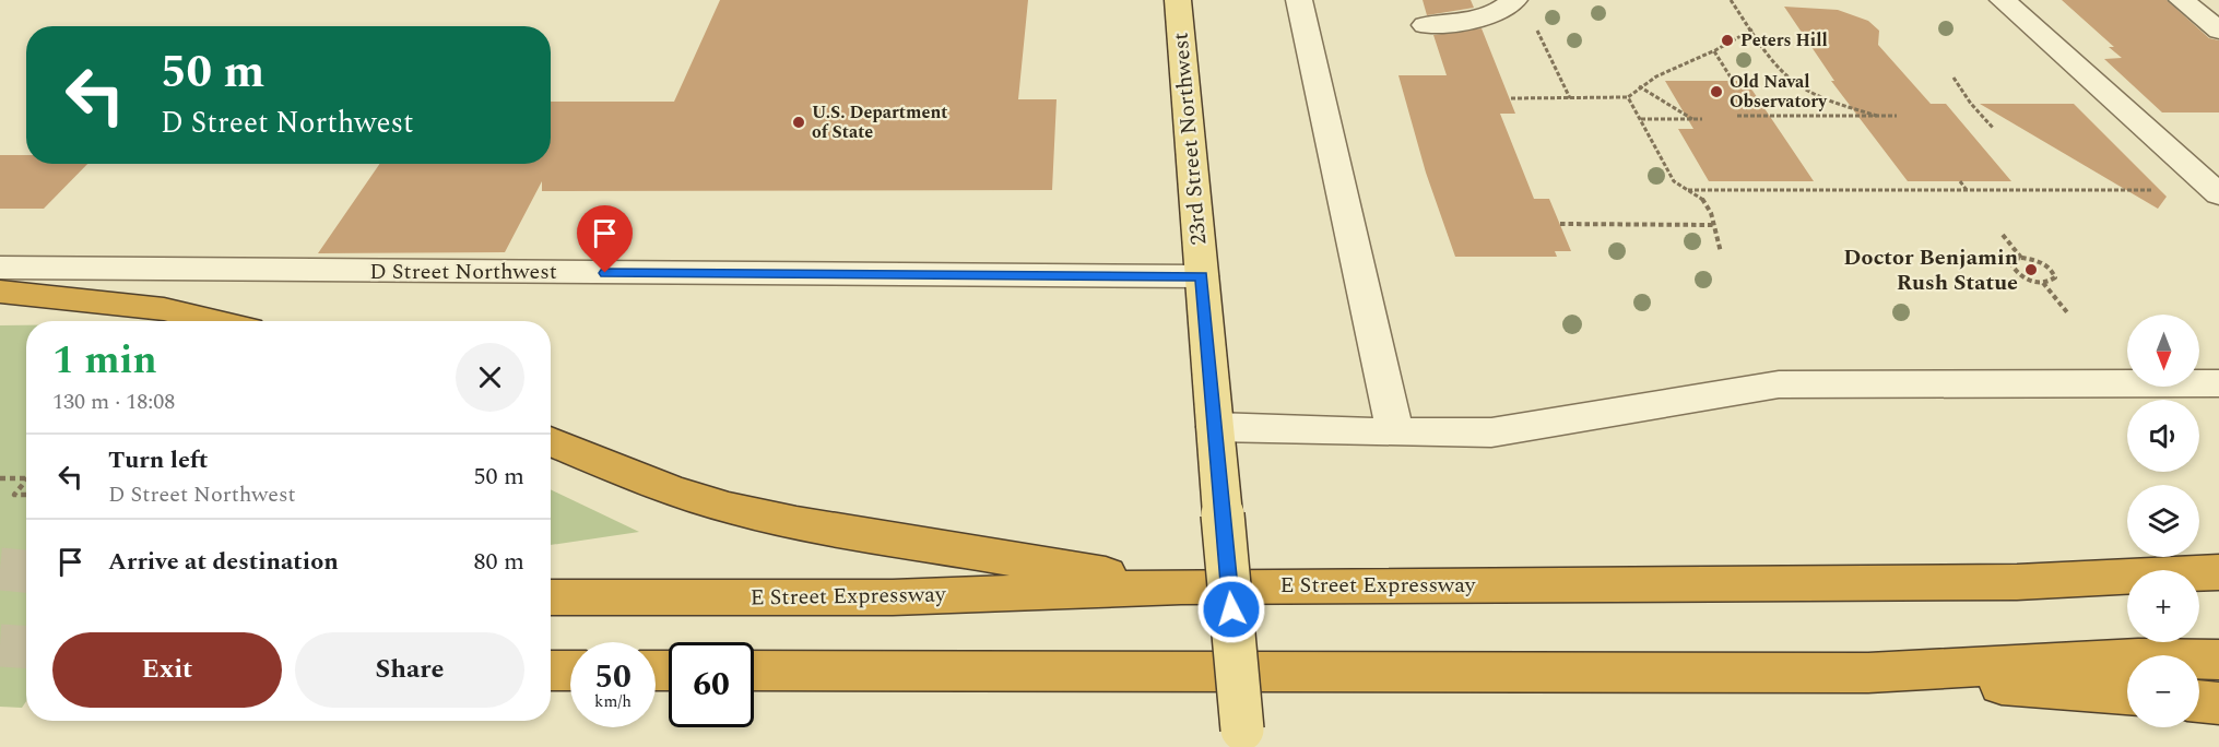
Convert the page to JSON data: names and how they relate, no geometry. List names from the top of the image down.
{
  "streets": {
    "highway": ["E Street Expressway"],
    "main road": ["23rd Street Northwest"],
    "lane": ["D Street Northwest"]
  },
  "crossings": [
    ["23rd Street Northwest", "D Street Northwest"]
  ],
  "places": [
    "Peters Hill",
    "Old Naval Observatory",
    "U.S. Department of State",
    "Doctor Benjamin Rush Statue"
  ],
  "north": "bottom",
  "page": {
    "turn": ["50 m", "D Street Northwest"],
    "map_buttons": ["+", "−"],
    "heading": ["1 min", "130 m · 18:08"],
    "list": [
      {
        "name": "Turn left",
        "note": "D Street Northwest",
        "value": "50 m"
      },
      {
        "name": "Arrive at destination",
        "value": "80 m"
      }
    ],
    "buttons": ["Exit", "Share"],
    "speed": "50 km/h",
    "limit": "60"
  }
}
